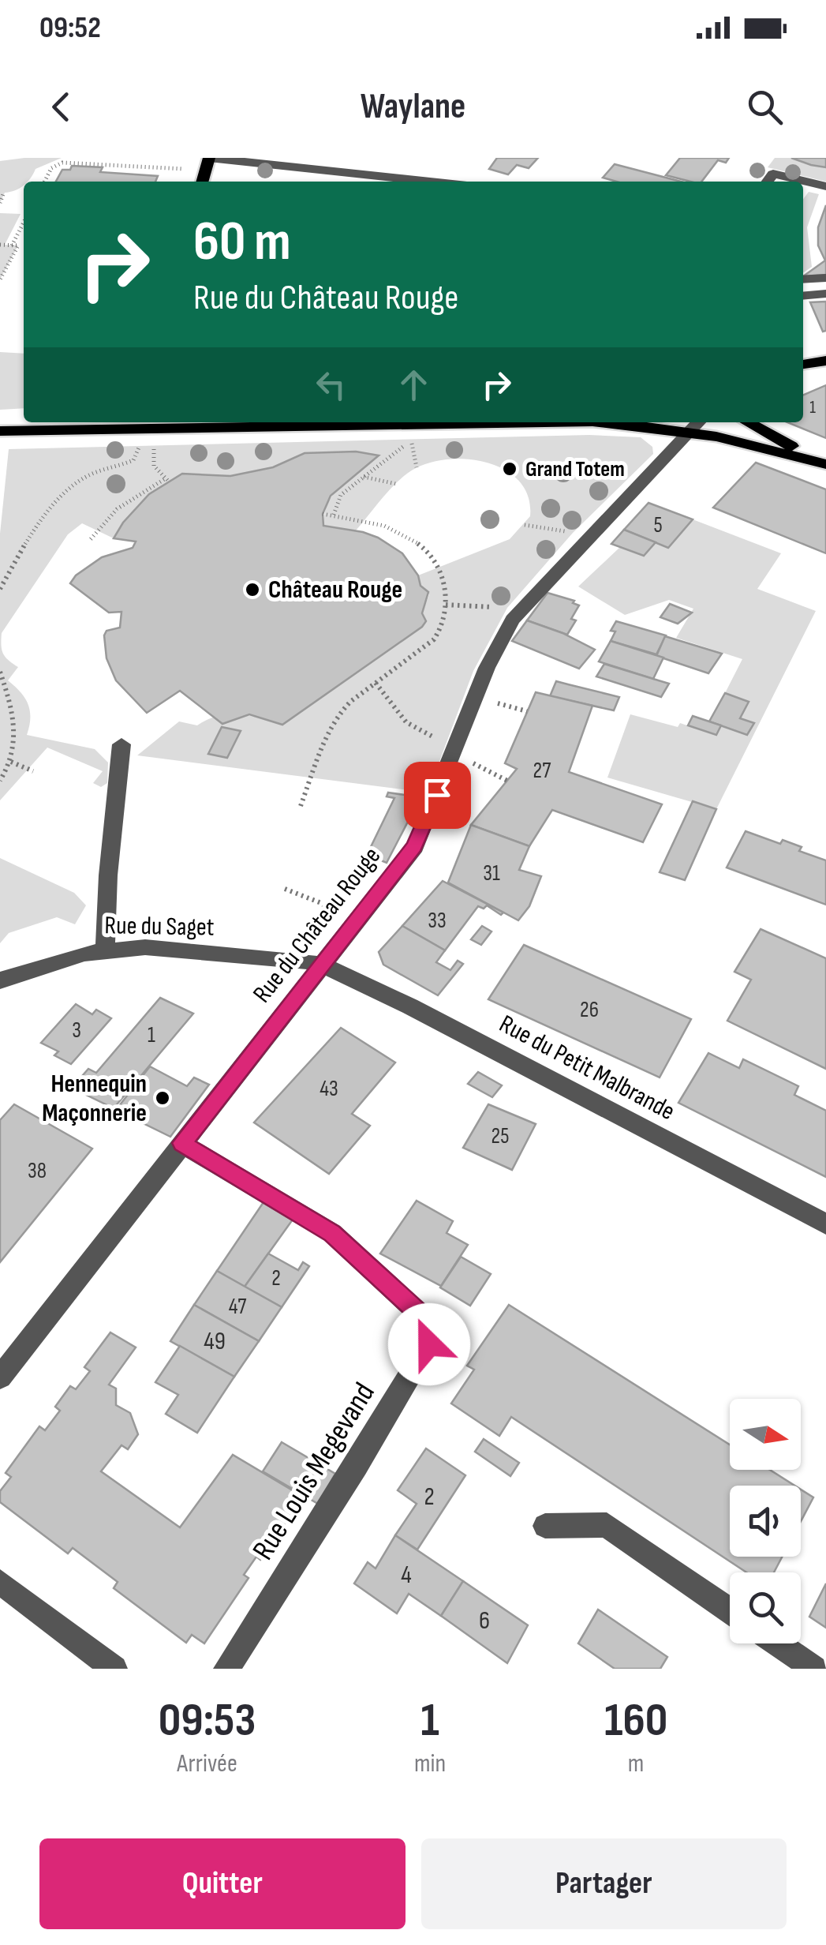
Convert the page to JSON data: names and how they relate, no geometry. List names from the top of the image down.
{
  "streets": {
    "street": [
      "Rue du Château Rouge",
      "Rue du Saget",
      "Rue du Petit Malbrande",
      "Rue Louis Megevand"
    ]
  },
  "crossings": [
    ["Rue du Château Rouge", "Rue du Saget"],
    ["Rue du Château Rouge", "Rue du Petit Malbrande"],
    ["Rue du Château Rouge", "Rue Louis Megevand"],
    ["Rue du Saget", "Rue du Petit Malbrande"]
  ],
  "places": ["Grand Totem", "Château Rouge", "Hennequin Maçonnerie"],
  "house_numbers": [
    "1",
    "5",
    "27",
    "31",
    "33",
    "26",
    "3",
    "1",
    "43",
    "25",
    "38",
    "2",
    "47",
    "49",
    "2",
    "4",
    "6"
  ],
  "north": "right",
  "page": {
    "status": "09:52",
    "header": "Waylane",
    "turn": ["60 m", "Rue du Château Rouge"],
    "eta": [
      "09:53",
      "Arrivée",
      "1",
      "min",
      "160",
      "m"
    ],
    "buttons": ["Quitter", "Partager"]
  }
}
